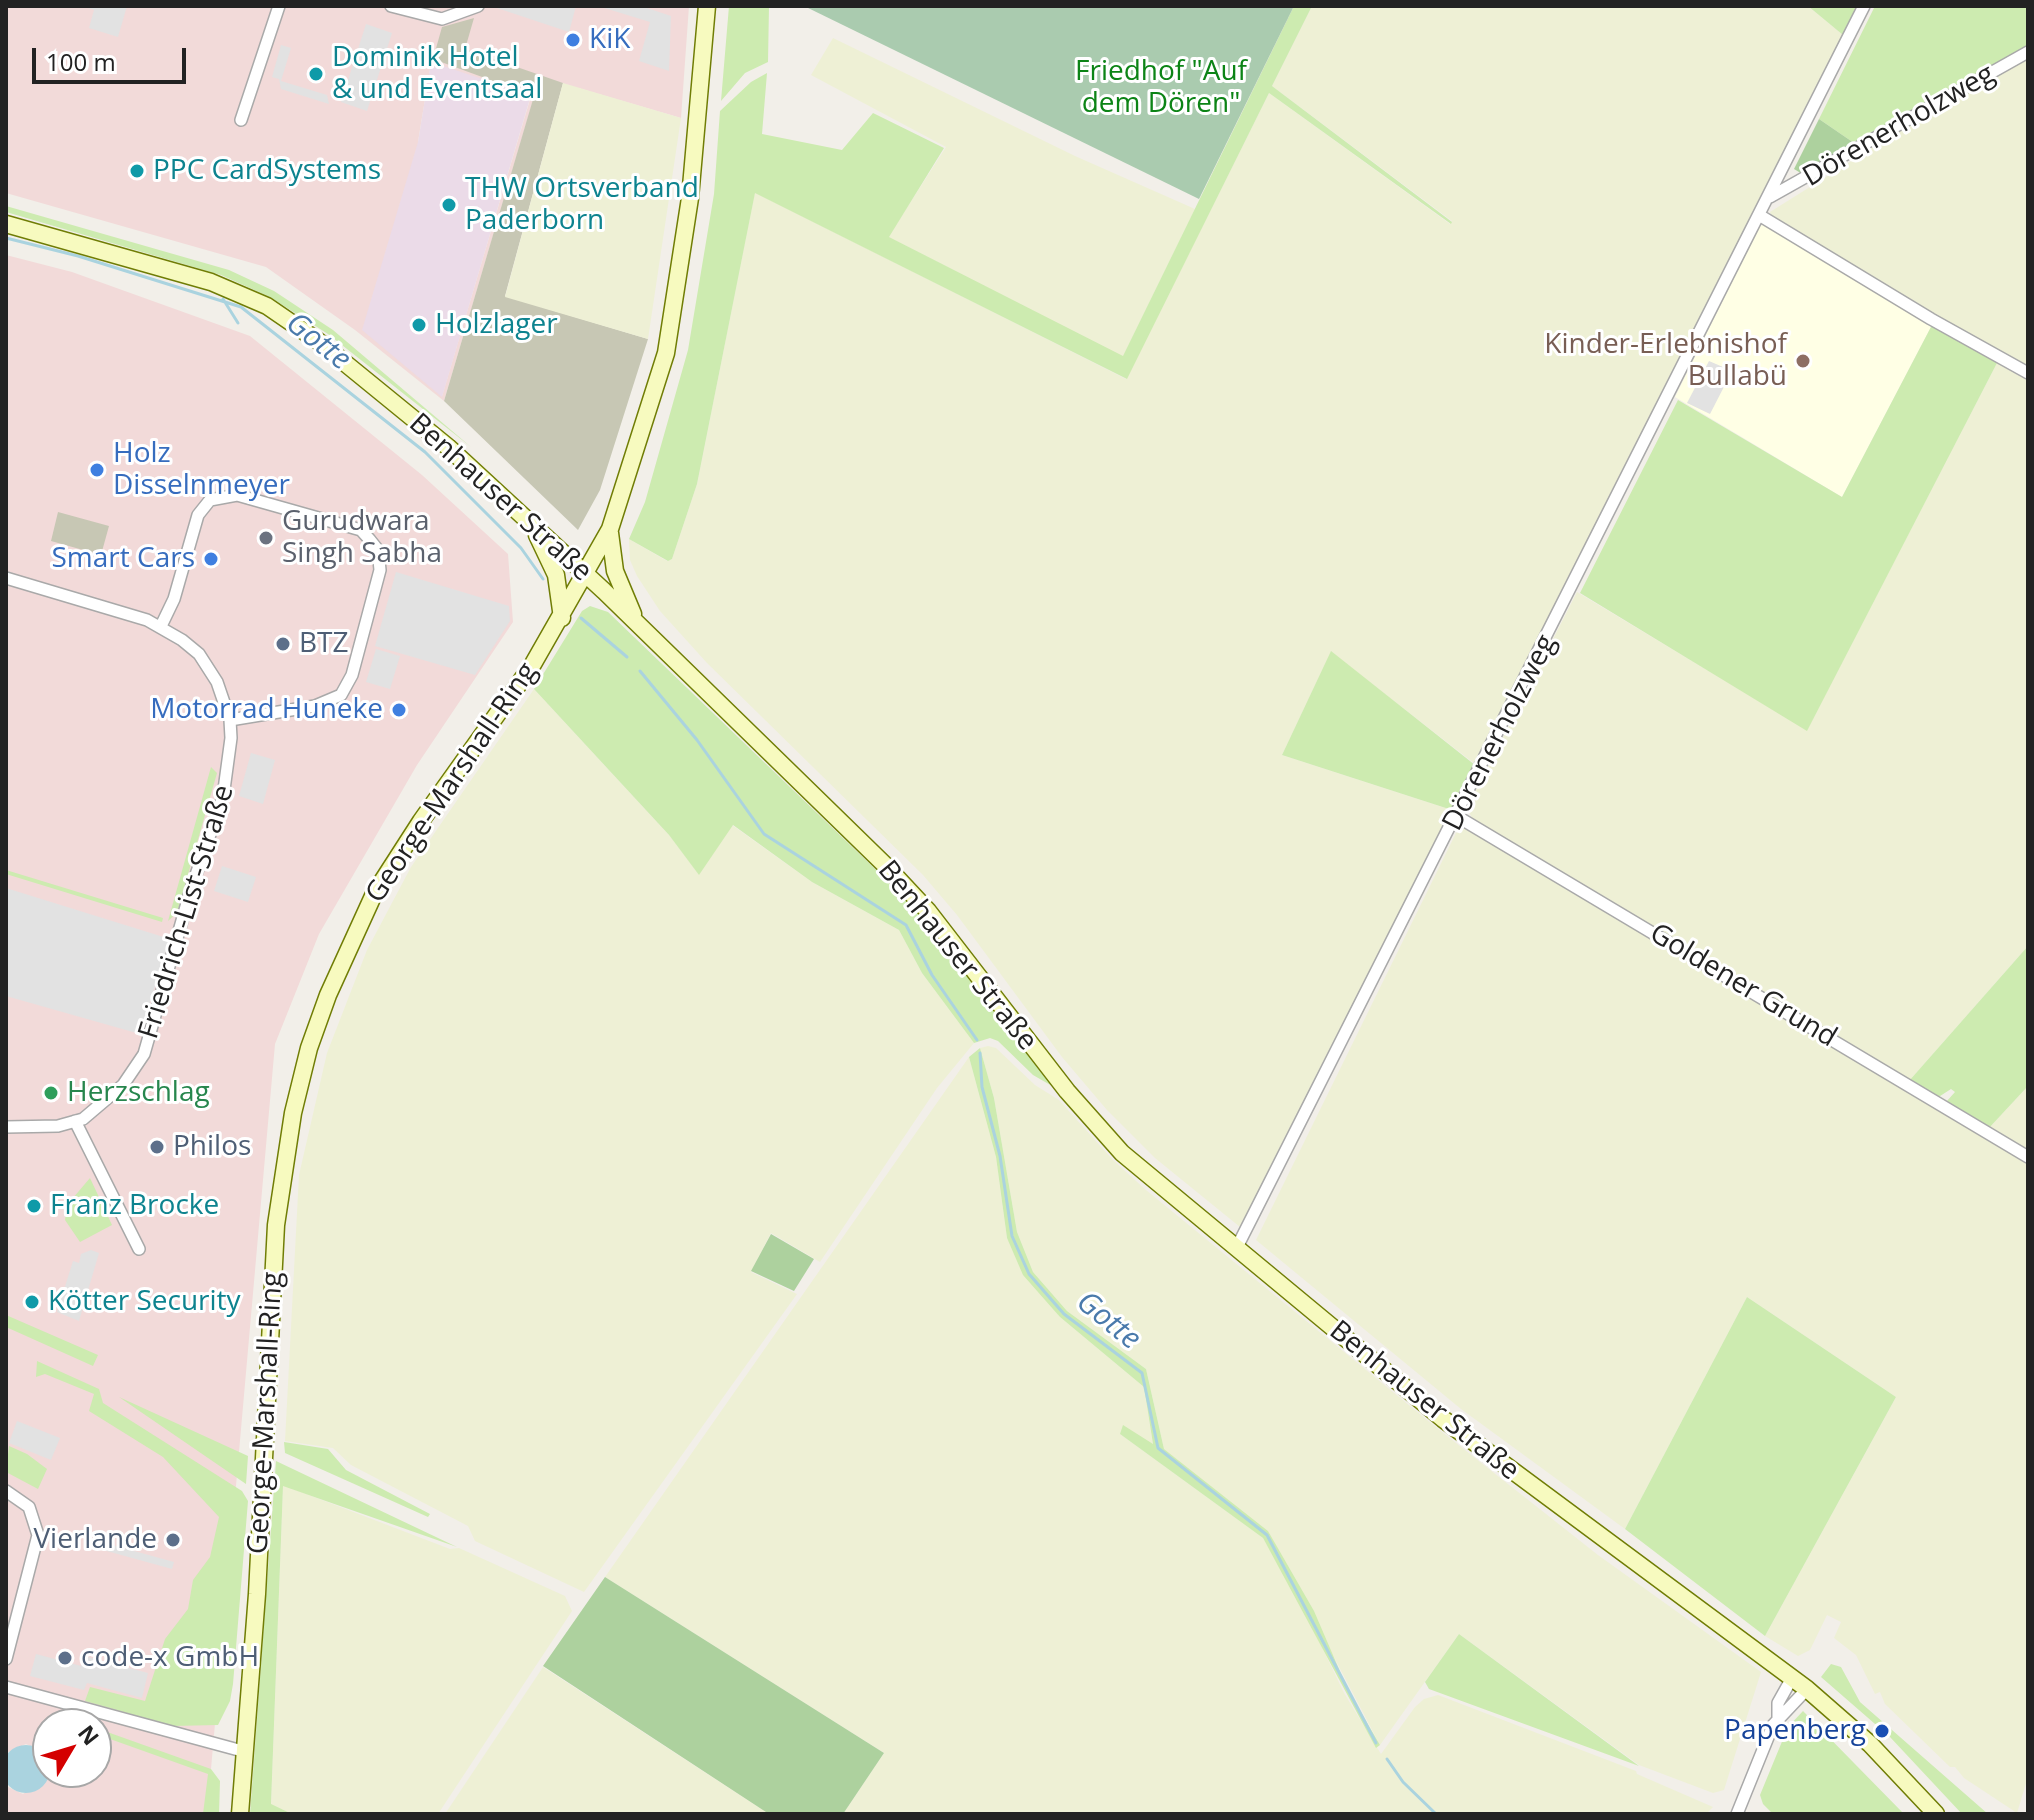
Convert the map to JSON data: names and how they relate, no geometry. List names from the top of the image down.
{
  "streets": {
    "main road": ["Benhauser Straße", "George-Marshall-Ring"],
    "street": ["Dörenerholzweg", "Friedrich-List-Straße", "Goldener Grund"]
  },
  "crossings": [
    ["Dörenerholzweg", "Benhauser Straße"],
    ["Dörenerholzweg", "Goldener Grund"],
    ["Benhauser Straße", "George-Marshall-Ring"]
  ],
  "water": ["Gotte"],
  "parks": ["Friedhof \"Auf dem Dören\""],
  "places": [
    "KiK",
    "Dominik Hotel & und Eventsaal",
    "PPC CardSystems",
    "THW Ortsverband Paderborn",
    "Holzlager",
    "Kinder-Erlebnishof Bullabü",
    "Holz Disselnmeyer",
    "Gurudwara Singh Sabha",
    "Smart Cars",
    "BTZ",
    "Motorrad Huneke",
    "Herzschlag",
    "Philos",
    "Franz Brocke",
    "Kötter Security",
    "Vierlande",
    "code-x GmbH",
    "Papenberg"
  ],
  "scale_bar": "100 m",
  "north": "top right"
}
